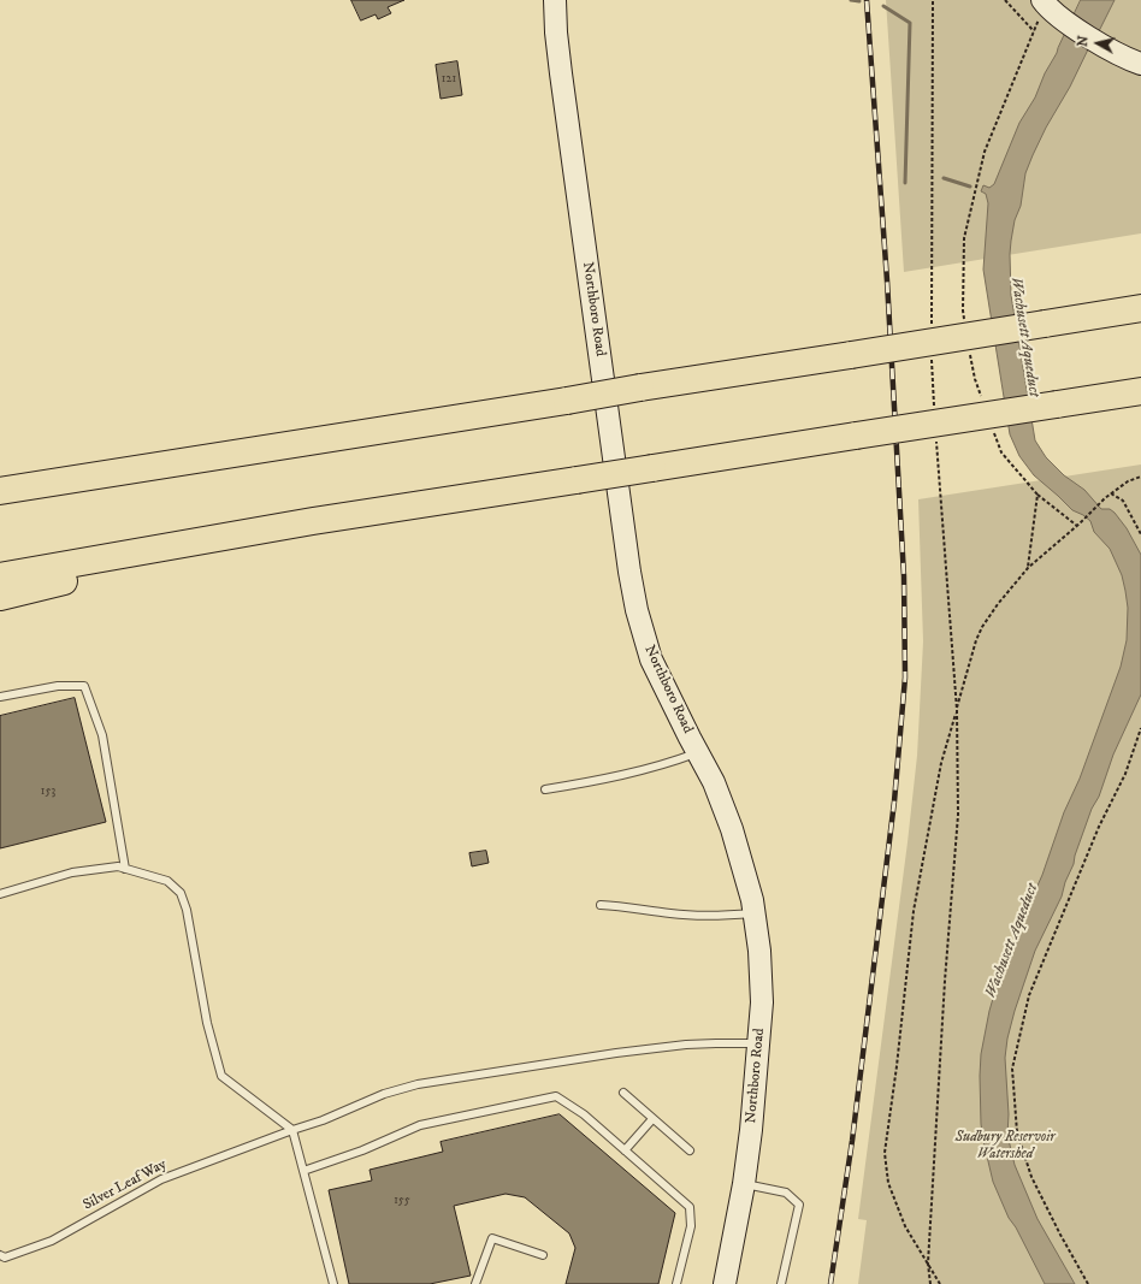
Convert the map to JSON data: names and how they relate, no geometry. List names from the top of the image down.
{
  "streets": {
    "main road": ["Northboro Road"],
    "lane": ["Silver Leaf Way"]
  },
  "crossings": [
    ["Northboro Road", "Silver Leaf Way"]
  ],
  "water": ["Wachusett Aqueduct"],
  "parks": ["Sudbury Reservoir Watershed"],
  "house_numbers": ["121", "153", "155"],
  "north": "left"
}
